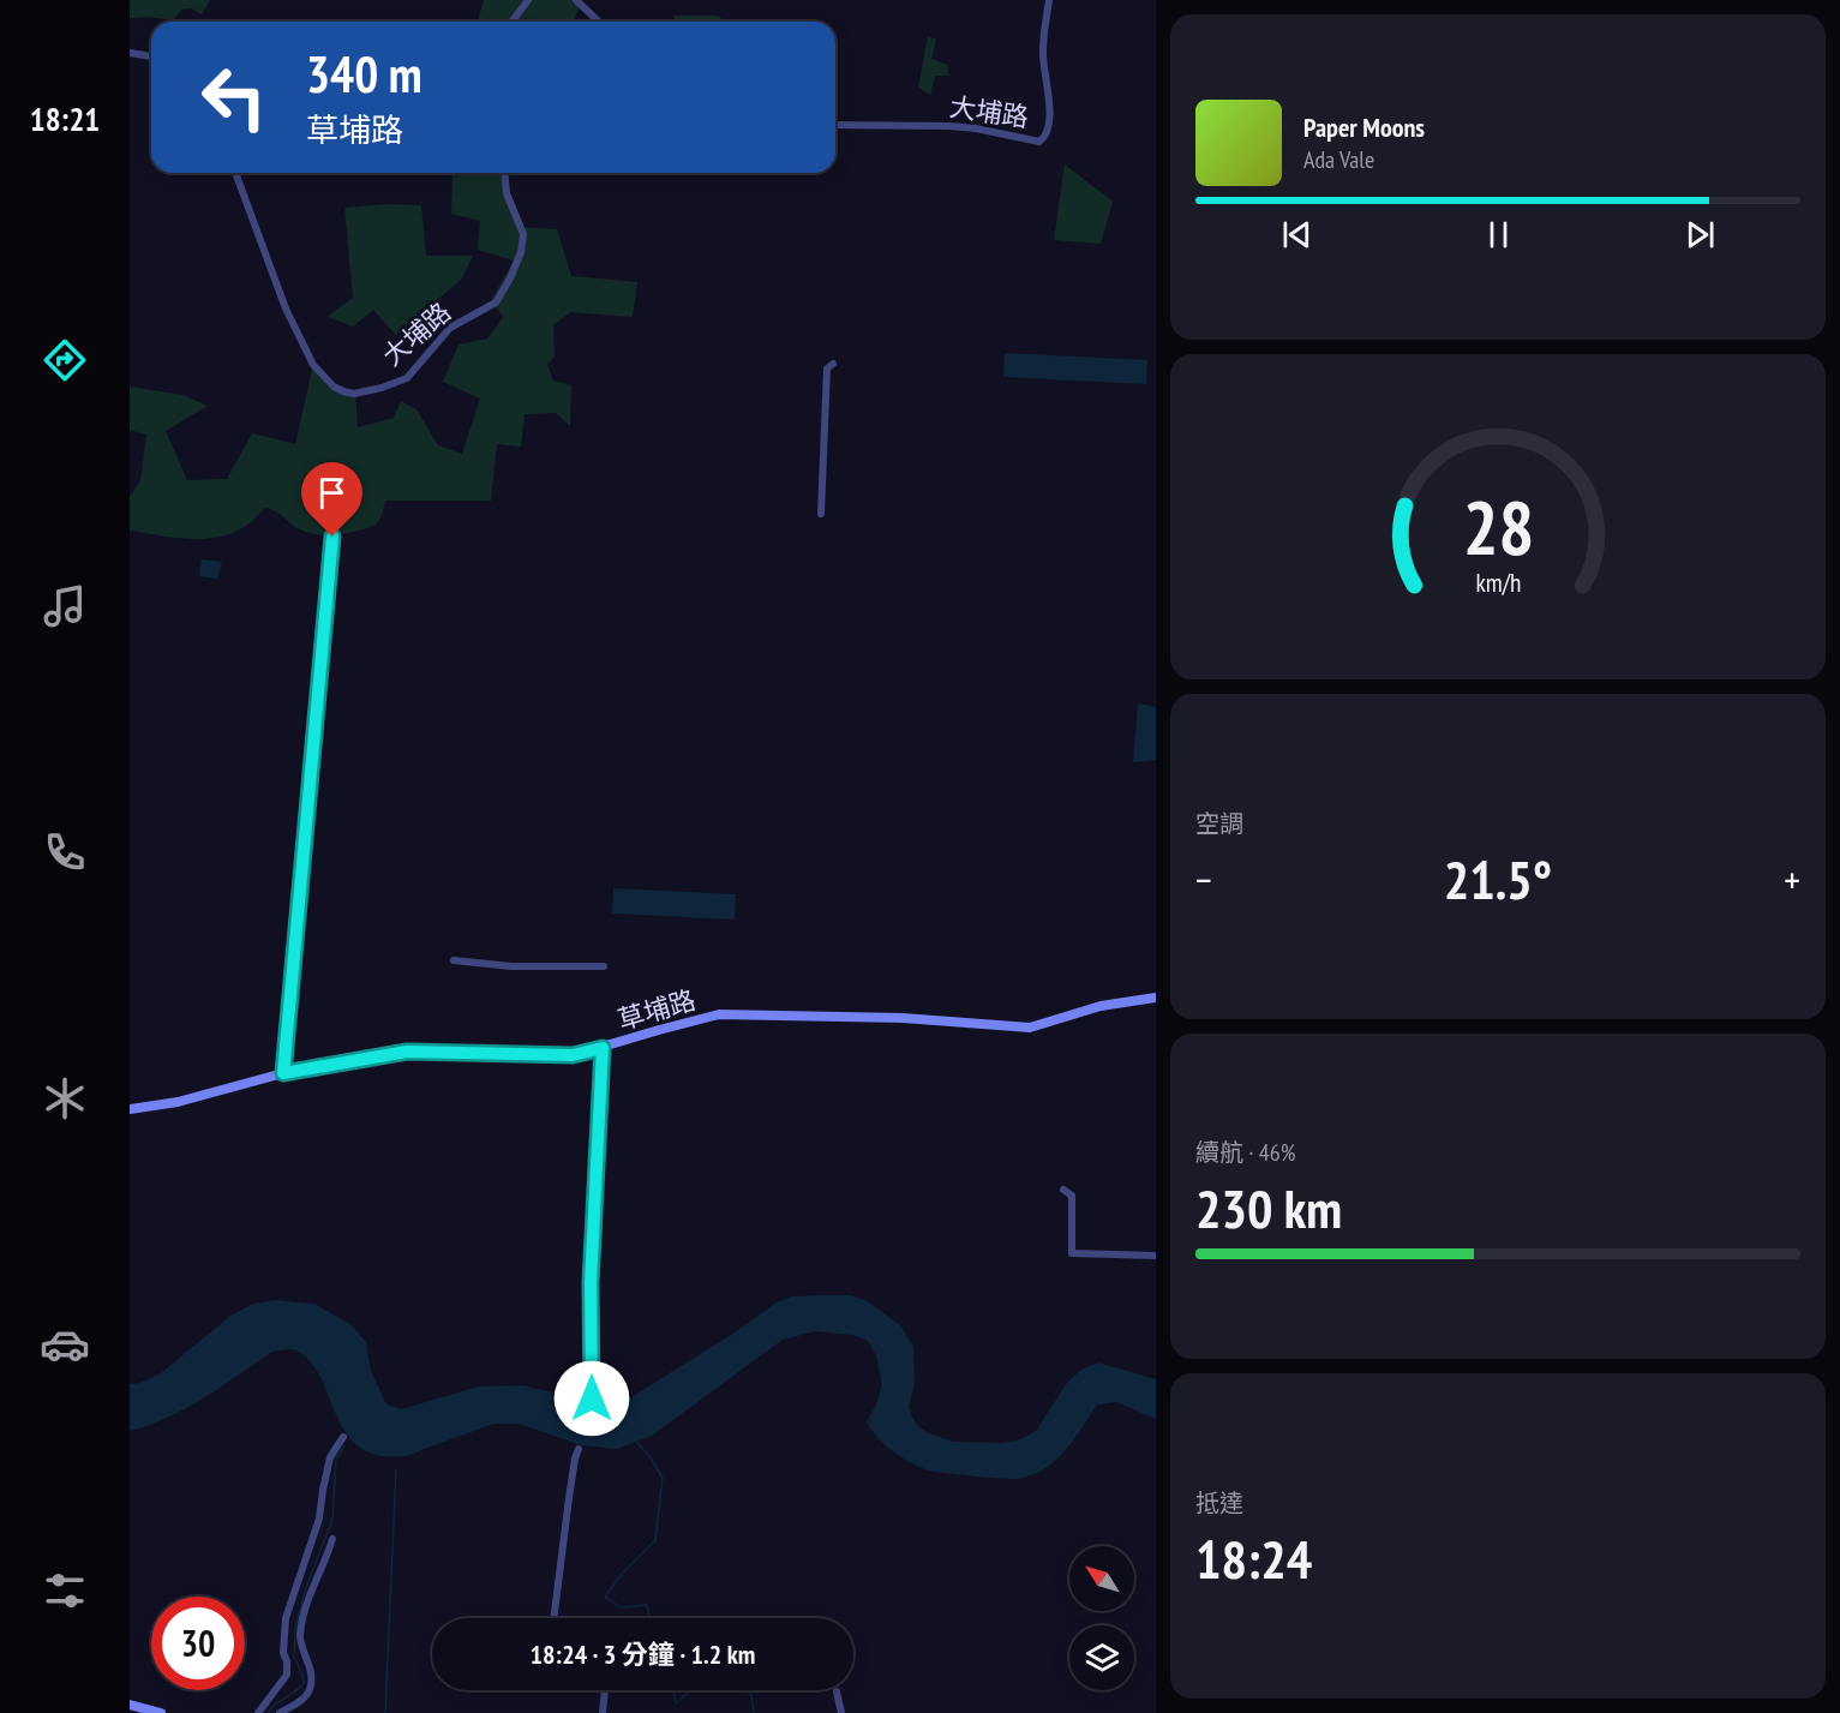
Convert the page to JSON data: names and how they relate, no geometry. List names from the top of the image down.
{
  "streets": {
    "street": ["大埔路", "草埔路"]
  },
  "north": "top left",
  "page": {
    "tabs": "18:21",
    "turn": ["340 m", "草埔路"],
    "song": ["Paper Moons", "Ada Vale"],
    "tile": [
      "空調",
      ["續航 · 46%", "230 km"],
      ["抵達", "18:24"]
    ],
    "heat": ["−", "21.5°", "+"],
    "limit": "30",
    "trip": "18:24 · 3 分鐘 · 1.2 km",
    "gauge": ["28", "km/h"]
  }
}
